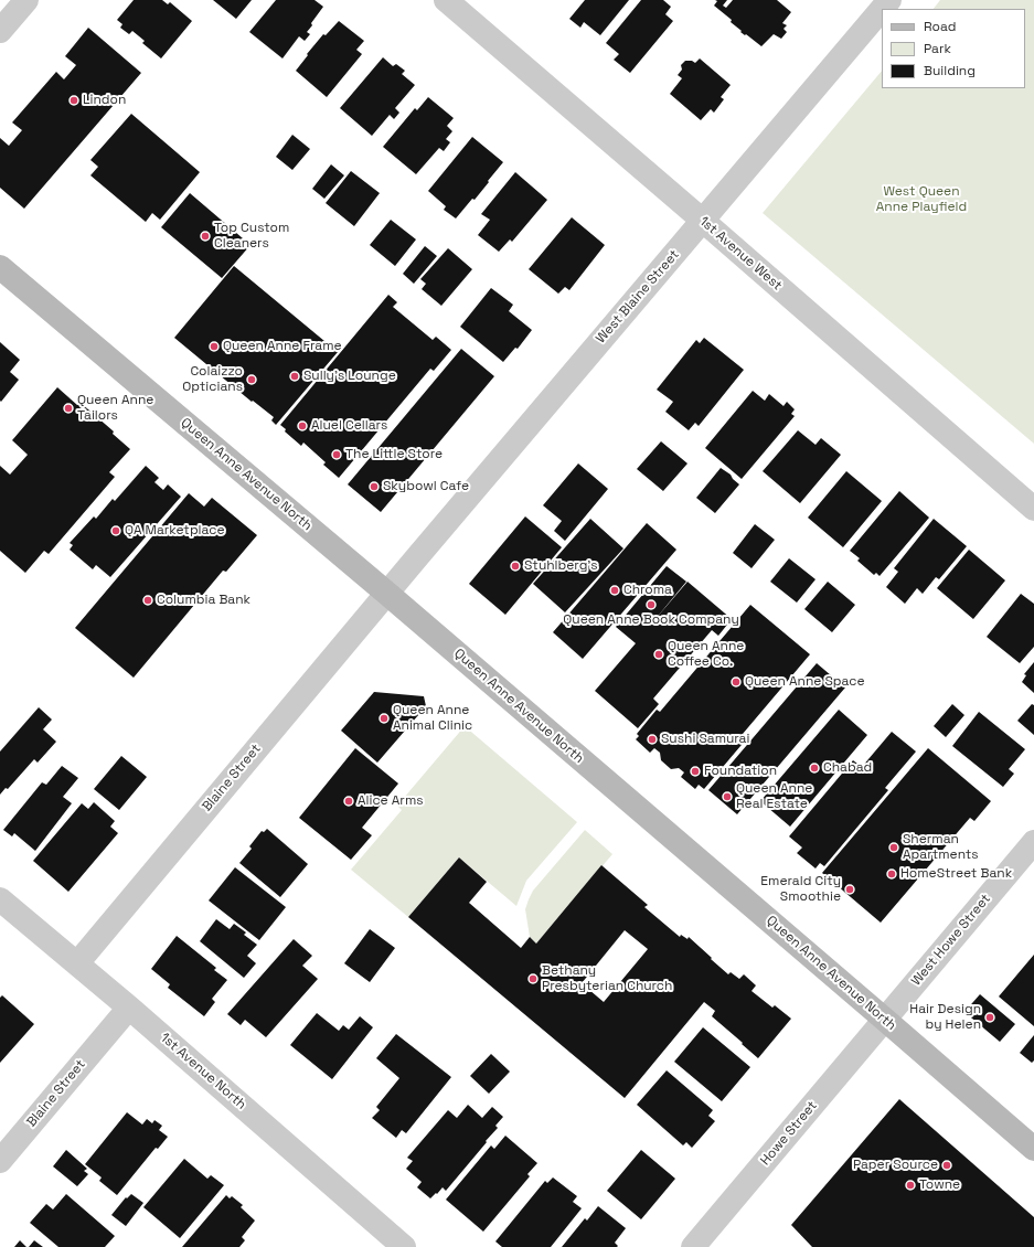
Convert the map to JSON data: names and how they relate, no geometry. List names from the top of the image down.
{
  "streets": {
    "main road": ["Queen Anne Avenue North"],
    "street": [
      "1st Avenue West",
      "West Blaine Street",
      "Blaine Street",
      "West Howe Street",
      "1st Avenue North",
      "Howe Street"
    ]
  },
  "crossings": [
    ["1st Avenue West", "West Blaine Street"],
    ["West Blaine Street", "Queen Anne Avenue North"],
    ["West Blaine Street", "Blaine Street"],
    ["Queen Anne Avenue North", "Blaine Street"],
    ["Queen Anne Avenue North", "West Howe Street"],
    ["Queen Anne Avenue North", "Howe Street"],
    ["Blaine Street", "1st Avenue North"],
    ["West Howe Street", "Howe Street"]
  ],
  "parks": ["West Queen Anne Playfield"],
  "places": [
    "Lindon",
    "Top Custom Cleaners",
    "Queen Anne Frame",
    "Sully's Lounge",
    "Colaizzo Opticians",
    "Queen Anne Tailors",
    "Aluel Cellars",
    "The Little Store",
    "Skybowl Cafe",
    "QA Marketplace",
    "Stuhlberg's",
    "Chroma",
    "Columbia Bank",
    "Queen Anne Book Company",
    "Queen Anne Coffee Co.",
    "Queen Anne Space",
    "Queen Anne Animal Clinic",
    "Sushi Samurai",
    "Chabad",
    "Foundation",
    "Queen Anne Real Estate",
    "Alice Arms",
    "Sherman Apartments",
    "HomeStreet Bank",
    "Emerald City Smoothie",
    "Bethany Presbyterian Church",
    "Hair Design by Helen",
    "Paper Source",
    "Towne"
  ],
  "legend": ["Road", "Park", "Building"]
}
